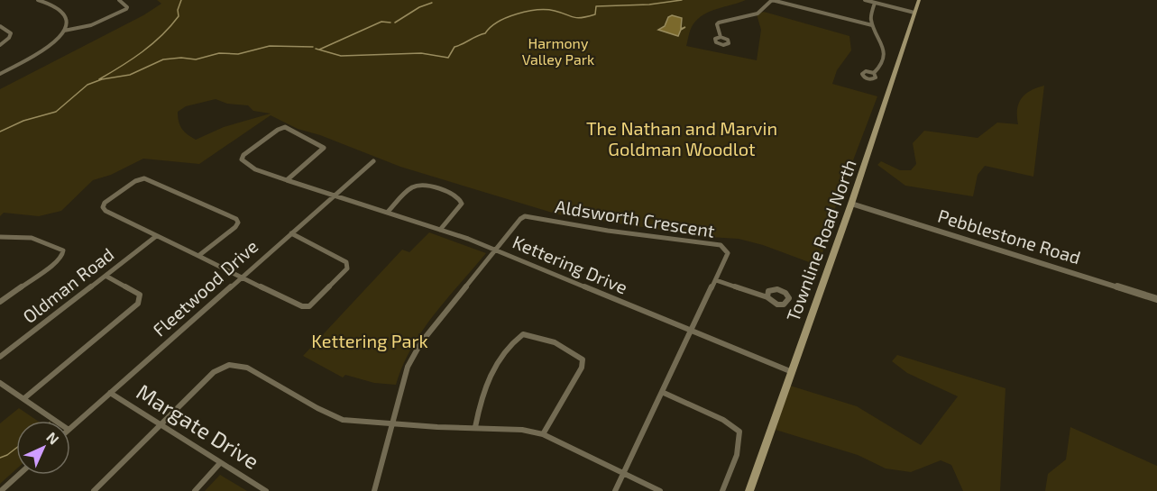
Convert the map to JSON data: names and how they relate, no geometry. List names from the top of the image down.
{
  "streets": {
    "main road": ["Townline Road North"],
    "street": [
      "Aldsworth Crescent",
      "Pebblestone Road",
      "Kettering Drive",
      "Oldman Road",
      "Fleetwood Drive",
      "Margate Drive"
    ]
  },
  "crossings": [
    ["Aldsworth Crescent", "Kettering Drive"],
    ["Pebblestone Road", "Townline Road North"],
    ["Townline Road North", "Kettering Drive"],
    ["Kettering Drive", "Fleetwood Drive"],
    ["Fleetwood Drive", "Margate Drive"]
  ],
  "parks": ["Harmony Valley Park", "The Nathan and Marvin Goldman Woodlot", "Kettering Park"],
  "north": "top right"
}
